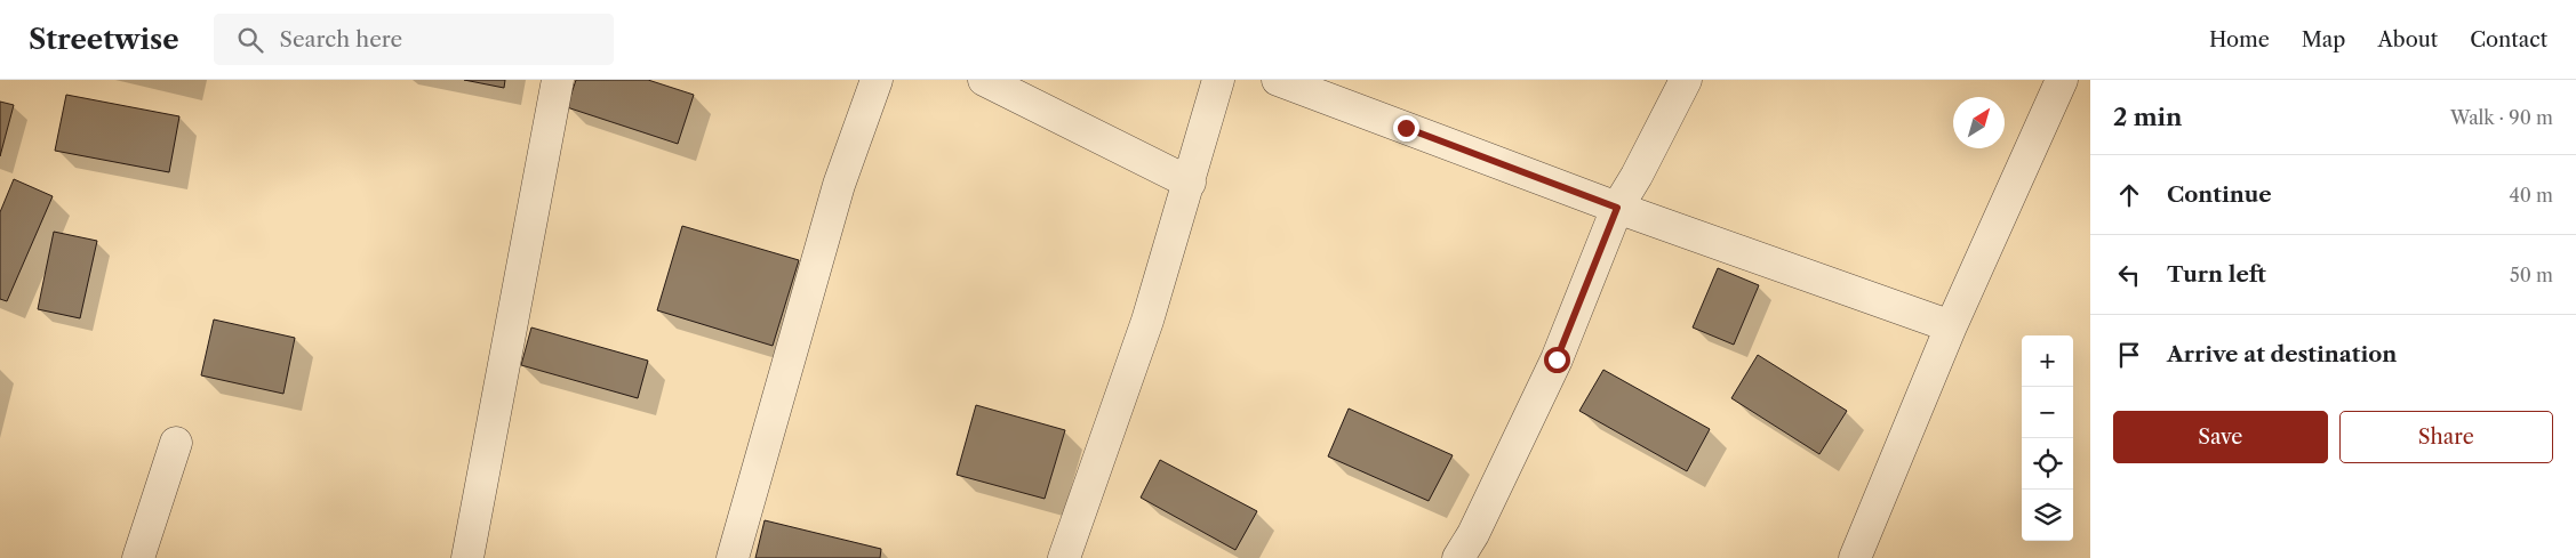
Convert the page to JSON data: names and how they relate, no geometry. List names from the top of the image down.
{
  "north": "top right",
  "page": {
    "header": "Streetwise",
    "search": "Search here",
    "nav": [
      "Home",
      "Map",
      "About",
      "Contact"
    ],
    "heading": ["2 min", "Walk · 90 m"],
    "list": [
      ["Continue", "40 m"],
      ["Turn left", "50 m"],
      "Arrive at destination"
    ],
    "map_buttons": ["+", "−"],
    "buttons": ["Save", "Share"]
  }
}
